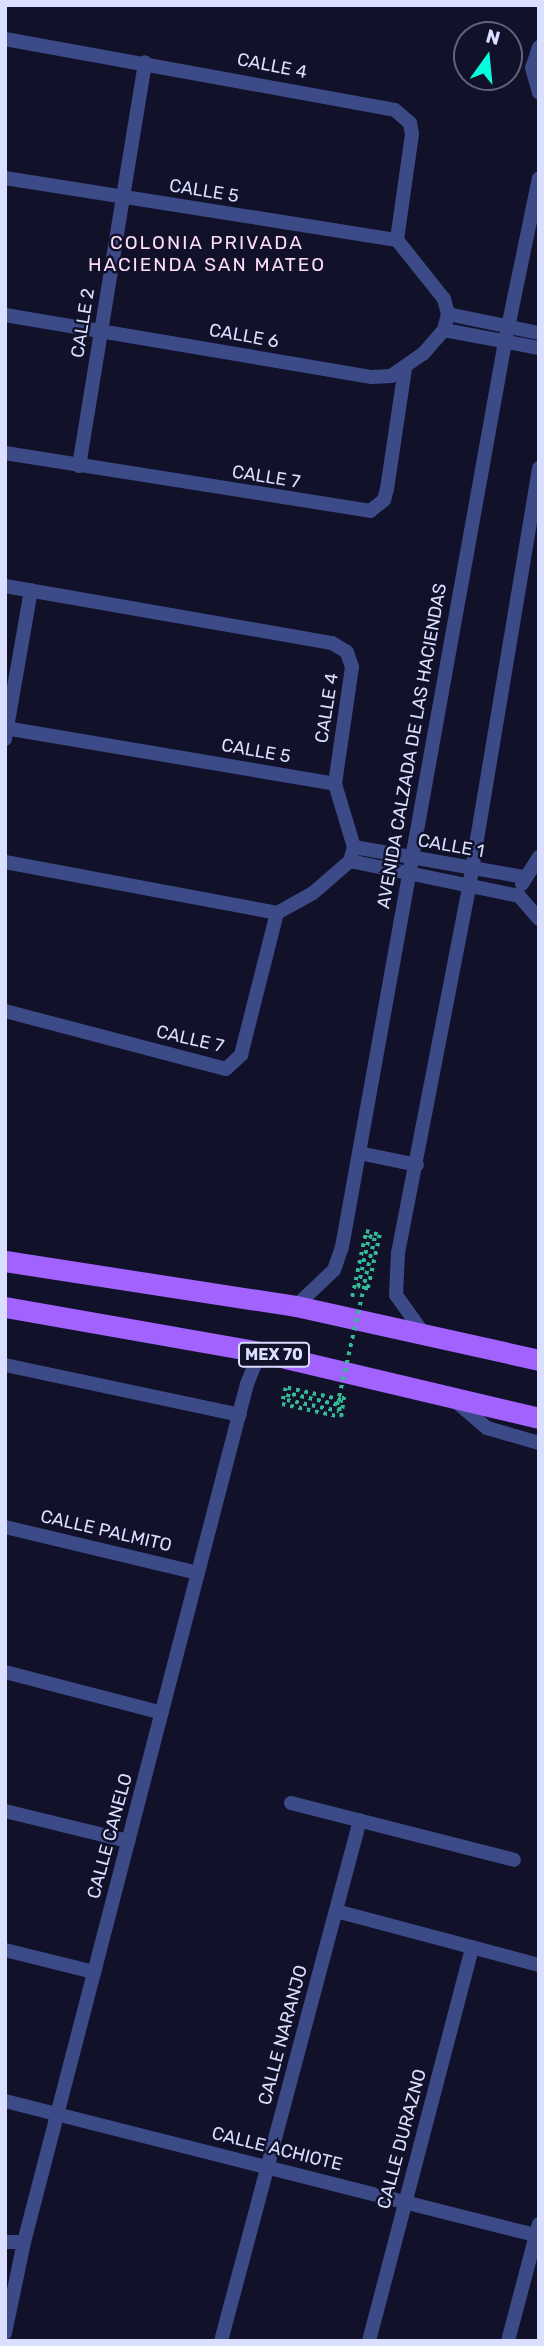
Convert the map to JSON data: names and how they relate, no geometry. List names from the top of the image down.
{
  "streets": {
    "main road": ["MEX 70"],
    "street": [
      "CALLE 4",
      "CALLE 5",
      "CALLE 2",
      "CALLE 6",
      "CALLE 7",
      "AVENIDA CALZADA DE LAS HACIENDAS",
      "CALLE 1",
      "CALLE PALMITO",
      "CALLE CANELO",
      "CALLE NARANJO",
      "CALLE DURAZNO",
      "CALLE ACHIOTE"
    ]
  },
  "crossings": [
    ["CALLE 4", "CALLE 5"],
    ["CALLE 4", "CALLE 2"],
    ["CALLE 5", "CALLE 2"],
    ["CALLE 2", "CALLE 6"],
    ["CALLE 2", "CALLE 7"],
    ["CALLE 6", "CALLE 7"],
    ["AVENIDA CALZADA DE LAS HACIENDAS", "CALLE 1"],
    ["MEX 70", "CALLE CANELO"],
    ["CALLE PALMITO", "CALLE CANELO"],
    ["CALLE CANELO", "CALLE ACHIOTE"],
    ["CALLE NARANJO", "CALLE ACHIOTE"],
    ["CALLE DURAZNO", "CALLE ACHIOTE"]
  ],
  "districts": ["COLONIA PRIVADA HACIENDA SAN MATEO"],
  "north": "top"
}
